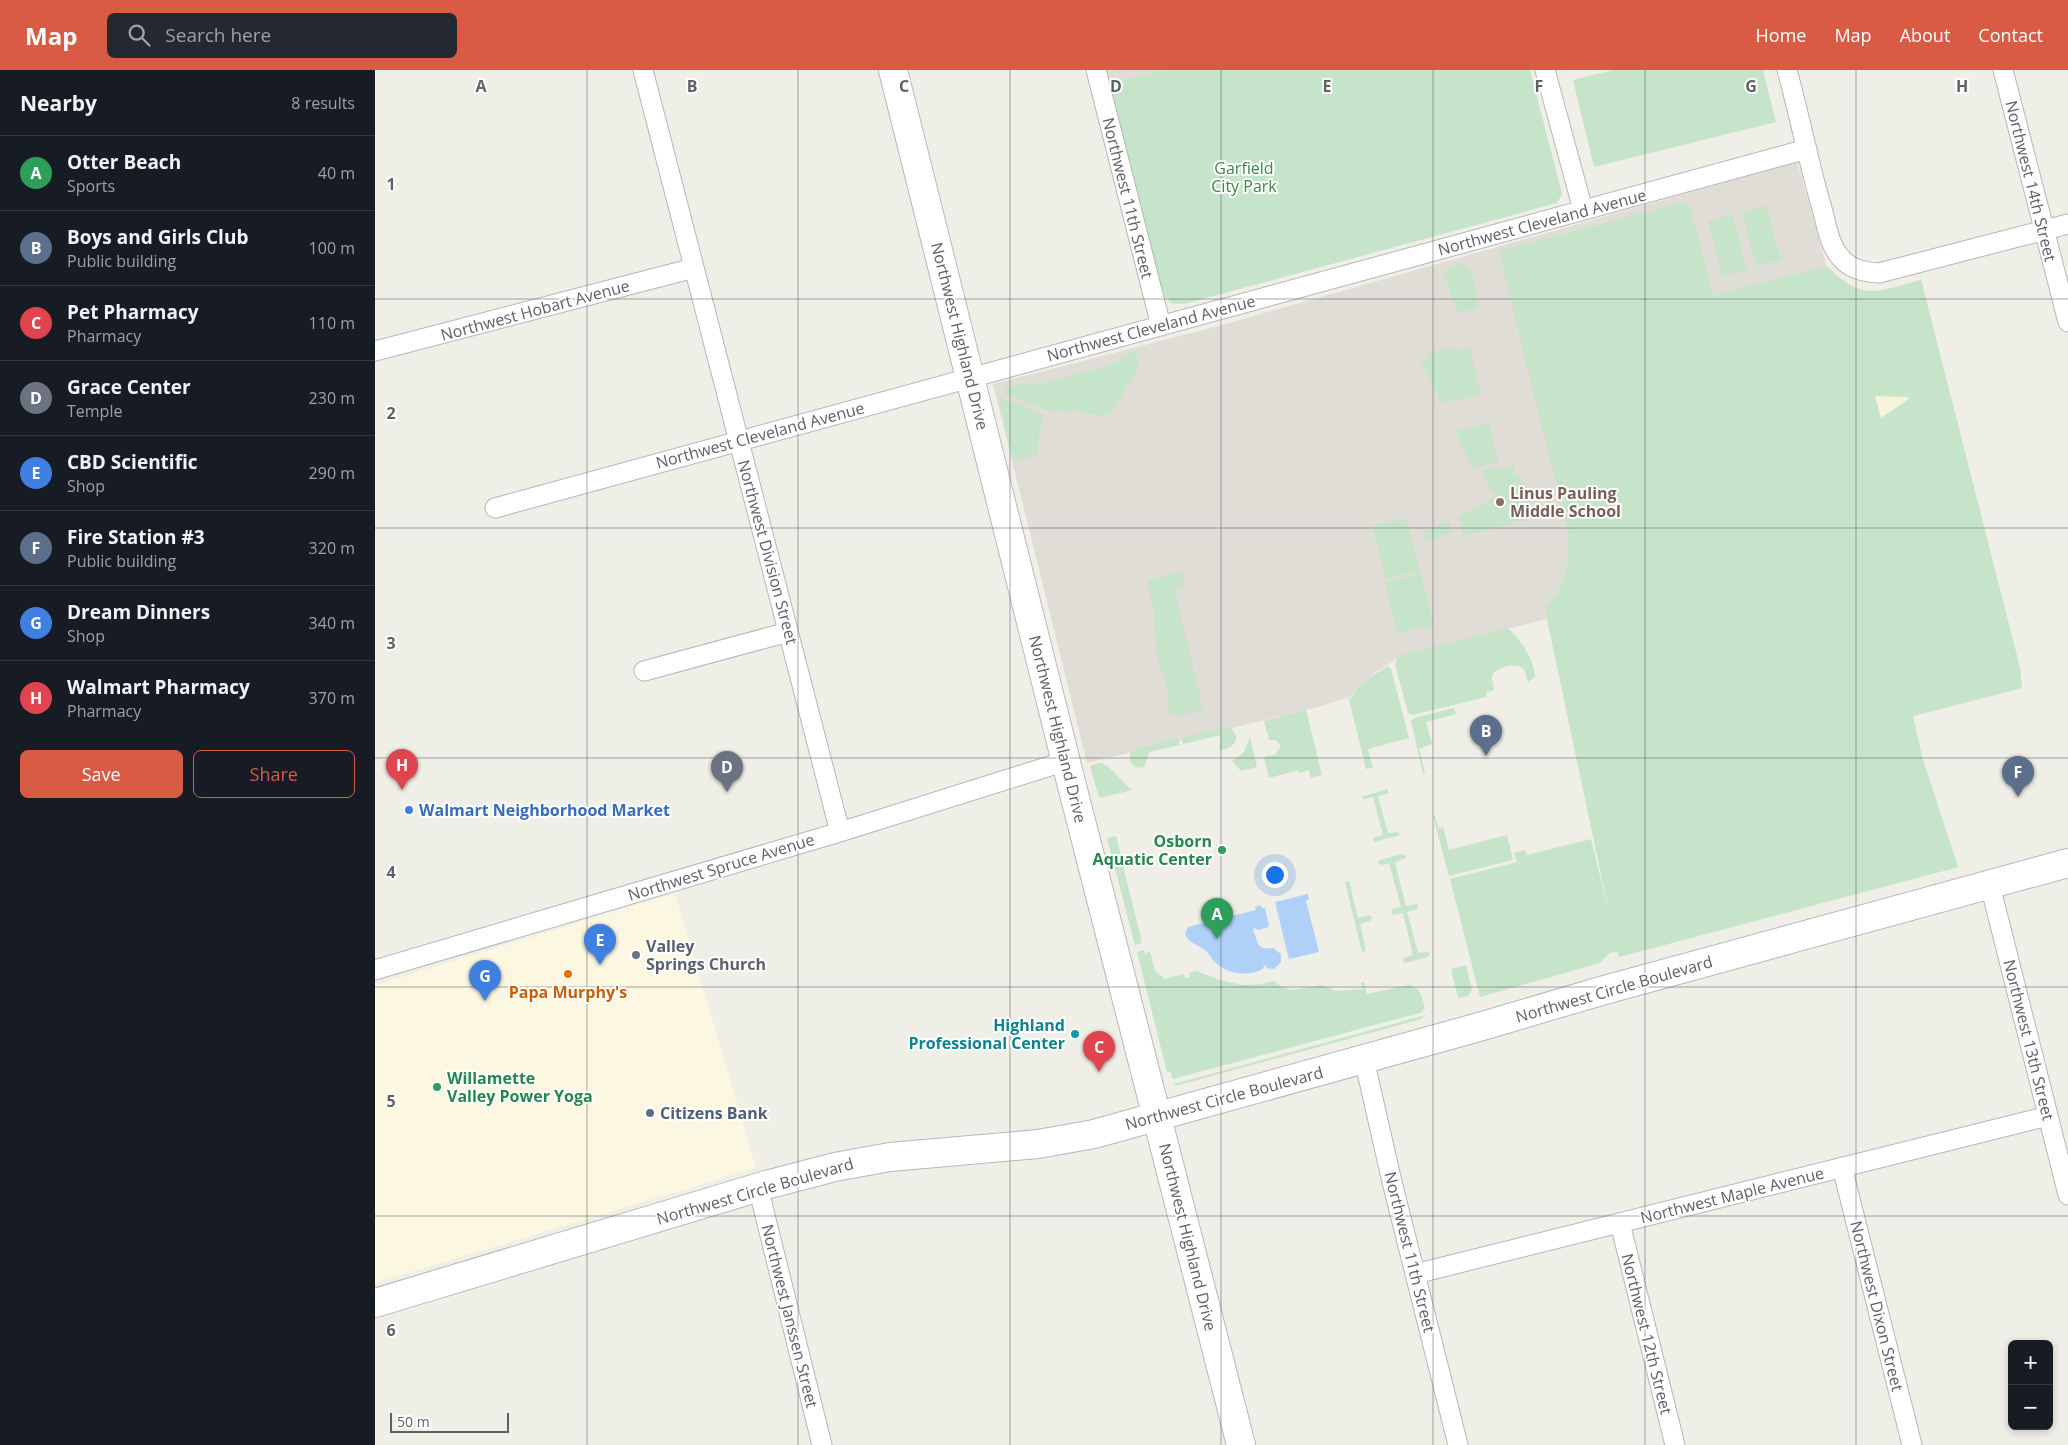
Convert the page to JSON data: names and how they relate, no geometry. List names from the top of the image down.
{
  "streets": {
    "main road": ["Northwest Highland Drive", "Northwest Circle Boulevard"],
    "street": [
      "Northwest 14th Street",
      "Northwest 11th Street",
      "Northwest Cleveland Avenue",
      "Northwest Hobart Avenue",
      "Northwest Division Street",
      "Northwest Spruce Avenue",
      "Northwest 13th Street",
      "Northwest Maple Avenue",
      "Northwest Dixon Street",
      "Northwest Janssen Street",
      "Northwest 12th Street"
    ]
  },
  "crossings": [
    ["Northwest 11th Street", "Northwest Cleveland Avenue"],
    ["Northwest 11th Street", "Northwest Circle Boulevard"],
    ["Northwest 11th Street", "Northwest Maple Avenue"],
    ["Northwest Cleveland Avenue", "Northwest Highland Drive"],
    ["Northwest Cleveland Avenue", "Northwest Division Street"],
    ["Northwest Hobart Avenue", "Northwest Division Street"],
    ["Northwest Highland Drive", "Northwest Spruce Avenue"],
    ["Northwest Highland Drive", "Northwest Circle Boulevard"],
    ["Northwest Division Street", "Northwest Spruce Avenue"],
    ["Northwest Circle Boulevard", "Northwest 13th Street"],
    ["Northwest Circle Boulevard", "Northwest Janssen Street"],
    ["Northwest 13th Street", "Northwest Maple Avenue"],
    ["Northwest Maple Avenue", "Northwest Dixon Street"],
    ["Northwest Maple Avenue", "Northwest 12th Street"]
  ],
  "parks": ["Garfield City Park"],
  "places": [
    "Linus Pauling Middle School",
    "Walmart Neighborhood Market",
    "Osborn Aquatic Center",
    "Valley Springs Church",
    "Papa Murphy's",
    "Highland Professional Center",
    "Willamette Valley Power Yoga",
    "Citizens Bank"
  ],
  "scale_bar": "50 m",
  "page": {
    "header": "Map",
    "search": "Search here",
    "nav": [
      "Home",
      "Map",
      "About",
      "Contact"
    ],
    "heading": ["Nearby", "8 results"],
    "list": [
      {
        "mark": "A",
        "name": "Otter Beach",
        "note": "Sports",
        "value": "40 m"
      },
      {
        "mark": "B",
        "name": "Boys and Girls Club",
        "note": "Public building",
        "value": "100 m"
      },
      {
        "mark": "C",
        "name": "Pet Pharmacy",
        "note": "Pharmacy",
        "value": "110 m"
      },
      {
        "mark": "D",
        "name": "Grace Center",
        "note": "Temple",
        "value": "230 m"
      },
      {
        "mark": "E",
        "name": "CBD Scientific",
        "note": "Shop",
        "value": "290 m"
      },
      {
        "mark": "F",
        "name": "Fire Station #3",
        "note": "Public building",
        "value": "320 m"
      },
      {
        "mark": "G",
        "name": "Dream Dinners",
        "note": "Shop",
        "value": "340 m"
      },
      {
        "mark": "H",
        "name": "Walmart Pharmacy",
        "note": "Pharmacy",
        "value": "370 m"
      }
    ],
    "pins": [
      "B",
      "H",
      "D",
      "F",
      "A",
      "E",
      "G",
      "C"
    ],
    "buttons": ["Save", "Share"],
    "map_buttons": ["+", "−"],
    "scale": "50 m"
  },
  "grid": {
    "columns": [
      "A",
      "B",
      "C",
      "D",
      "E",
      "F",
      "G",
      "H"
    ],
    "rows": [
      "1",
      "2",
      "3",
      "4",
      "5",
      "6"
    ]
  }
}
